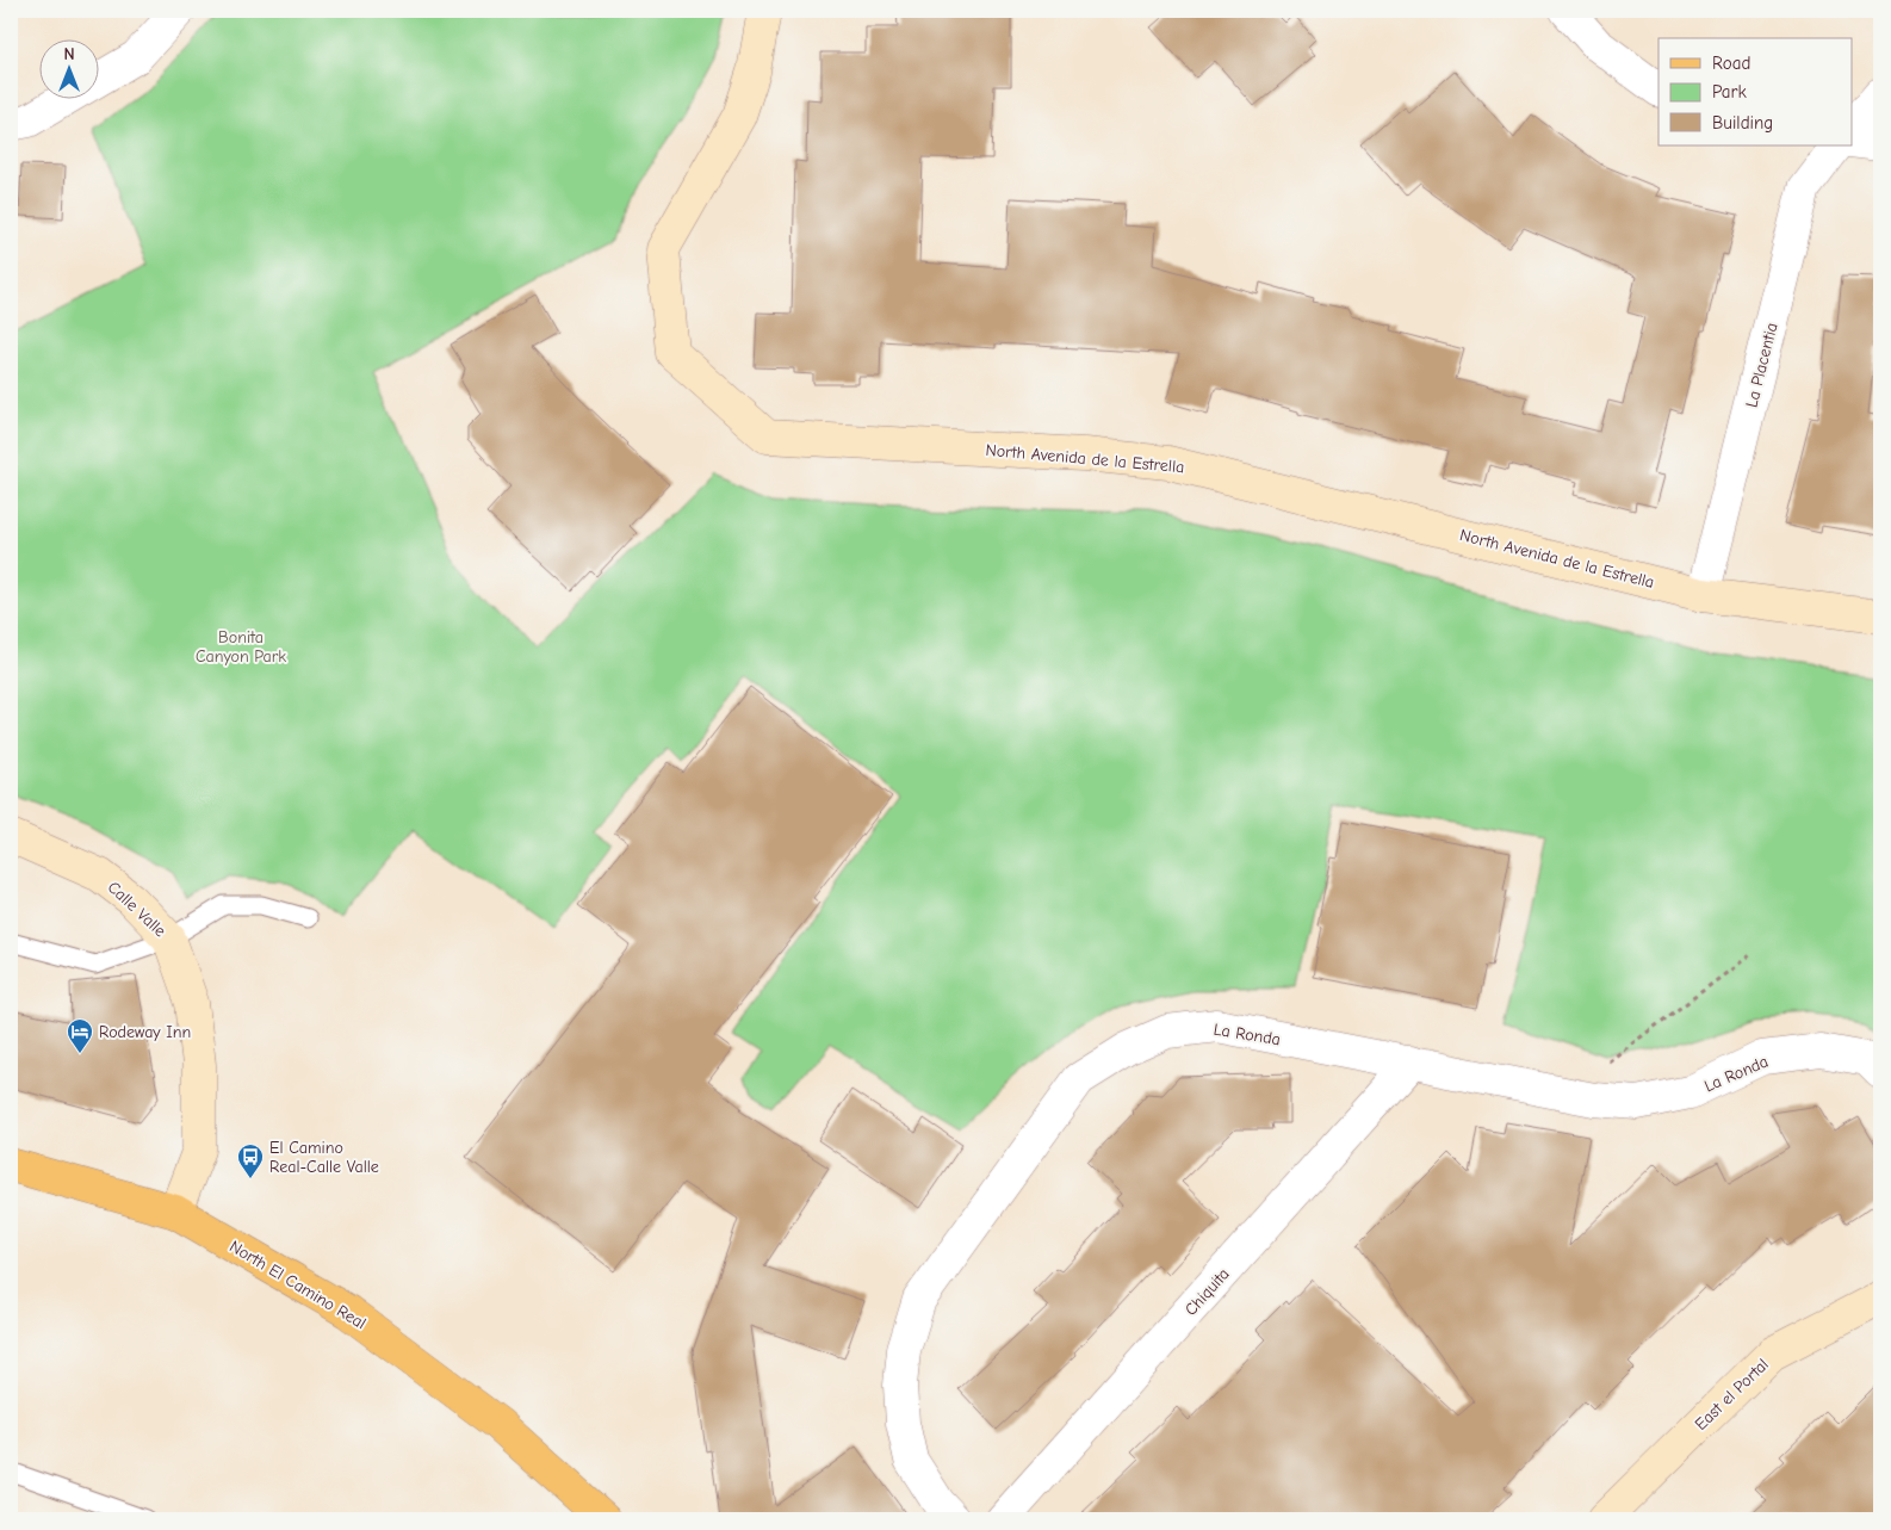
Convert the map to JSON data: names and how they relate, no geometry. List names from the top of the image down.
{
  "streets": {
    "main road": ["North El Camino Real"],
    "street": [
      "La Placentia",
      "North Avenida de la Estrella",
      "Calle Valle",
      "La Ronda",
      "Chiquita",
      "East el Portal"
    ]
  },
  "crossings": [
    ["La Placentia", "North Avenida de la Estrella"],
    ["Calle Valle", "North El Camino Real"],
    ["La Ronda", "Chiquita"]
  ],
  "parks": ["Bonita Canyon Park"],
  "places": {
    "hotel": ["Rodeway Inn"],
    "bus stop": ["El Camino Real-Calle Valle"]
  },
  "legend": ["Road", "Park", "Building"],
  "north": "top"
}
